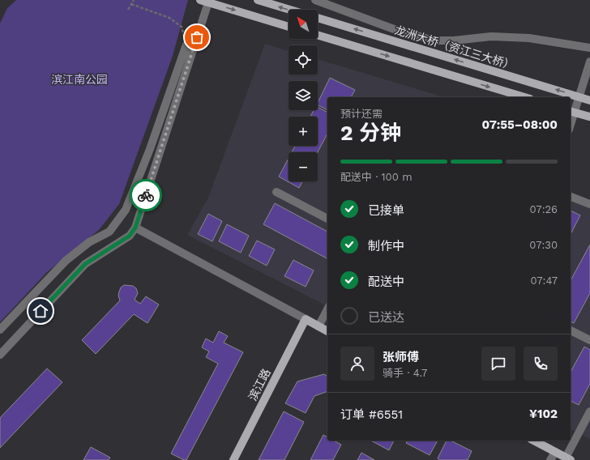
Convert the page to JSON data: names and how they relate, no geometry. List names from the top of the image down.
{
  "streets": {
    "main road": ["龙洲大桥（资江三大桥）", "滨江路"]
  },
  "parks": ["滨江南公园"],
  "north": "top left",
  "page": {
    "map_buttons": ["+", "−"],
    "heading": ["2 分钟", "预计还需", "07:55–08:00"],
    "panel": [
      "张师傅",
      "骑手 · 4.7",
      "订单 #6551",
      "¥102"
    ],
    "bar": "配送中 · 100 m",
    "list": [
      ["已接单", "07:26"],
      ["制作中", "07:30"],
      ["配送中", "07:47"],
      "已送达"
    ]
  }
}
